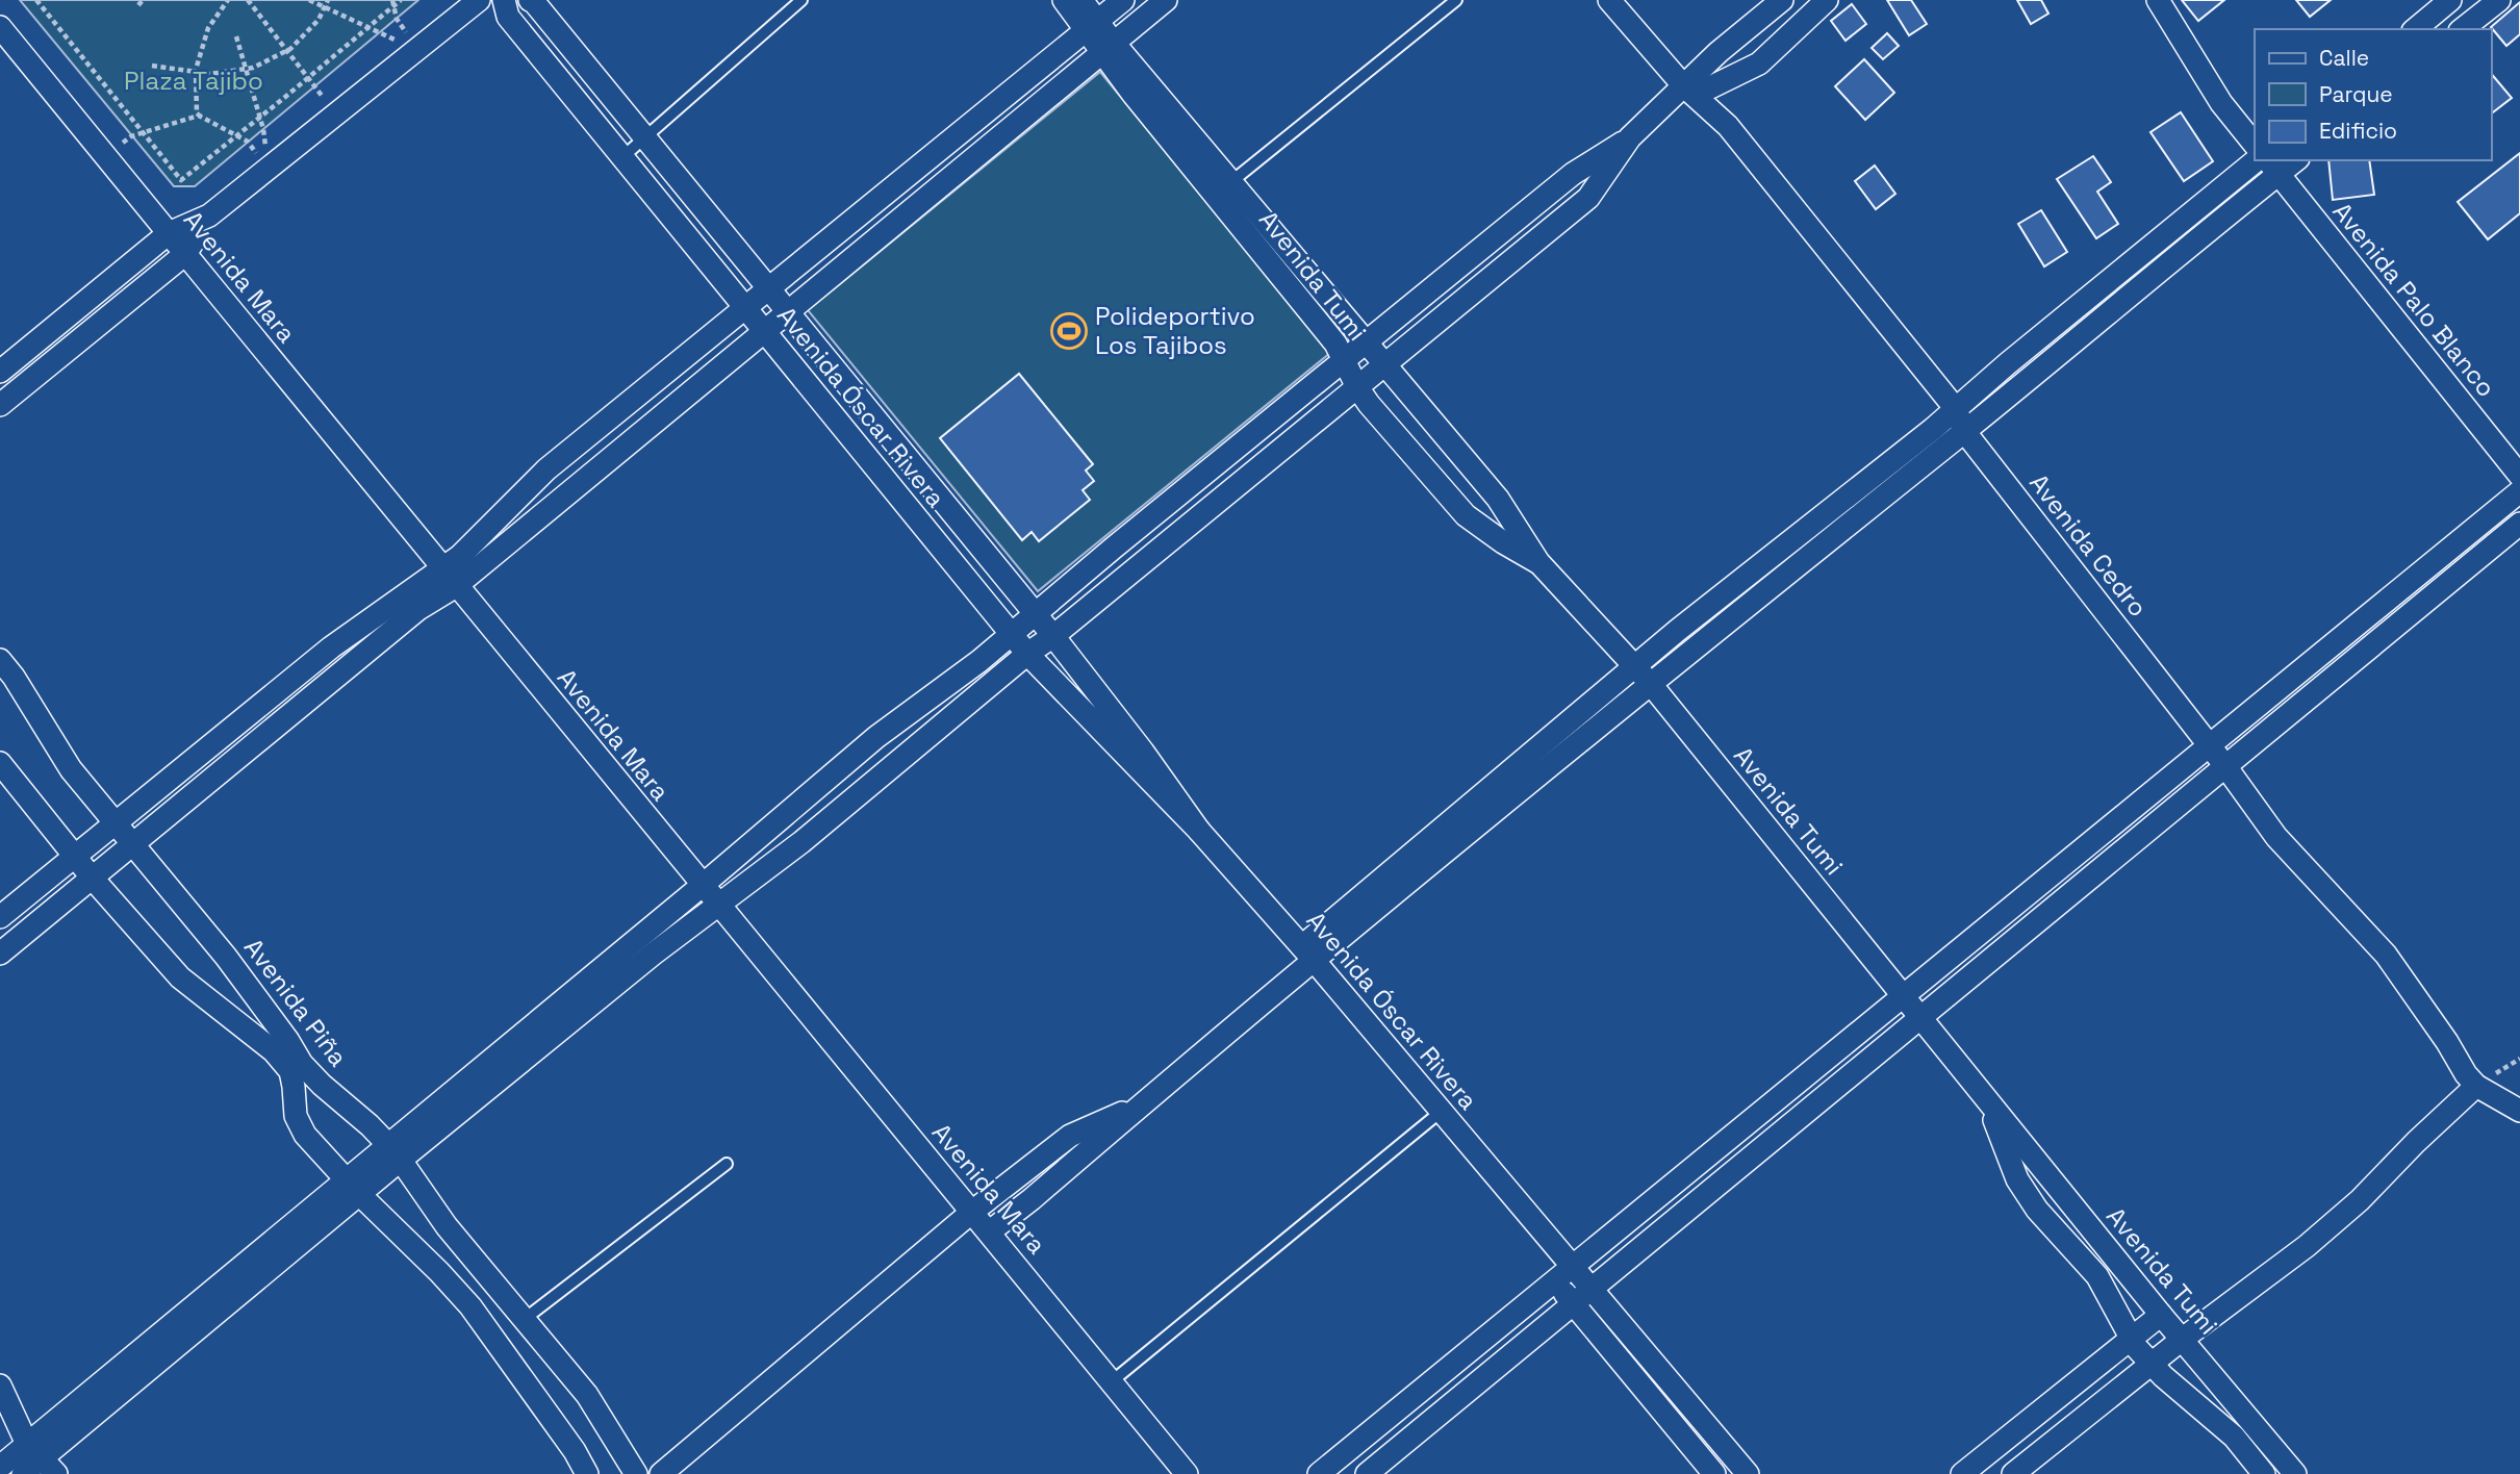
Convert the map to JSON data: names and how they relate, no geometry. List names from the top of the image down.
{
  "streets": {
    "street": [
      "Avenida Tumi",
      "Avenida Mara",
      "Avenida Palo Blanco",
      "Avenida Óscar Rivera",
      "Avenida Cedro",
      "Avenida Piña"
    ]
  },
  "parks": ["Plaza Tajibo"],
  "places": {
    "sports": ["Polideportivo Los Tajibos"]
  },
  "legend": ["Calle", "Parque", "Edificio"]
}
